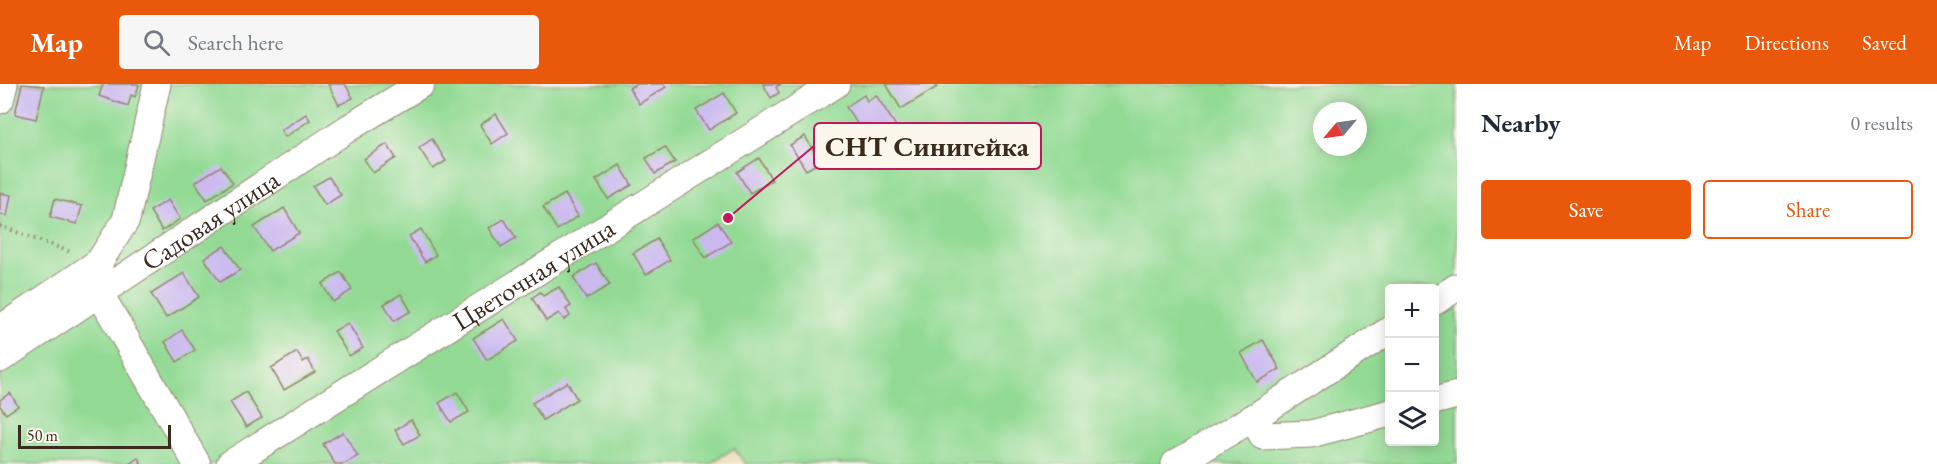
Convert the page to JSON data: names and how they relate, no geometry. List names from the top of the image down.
{
  "streets": {
    "street": ["Садовая улица", "Цветочная улица"]
  },
  "places": ["СНТ Синигейка"],
  "scale_bar": "50 m",
  "north": "bottom left",
  "page": {
    "header": "Map",
    "search": "Search here",
    "nav": ["Map", "Directions", "Saved"],
    "heading": ["Nearby", "0 results"],
    "buttons": ["Save", "Share"],
    "map_buttons": ["+", "−"],
    "scale": "50 m"
  }
}
